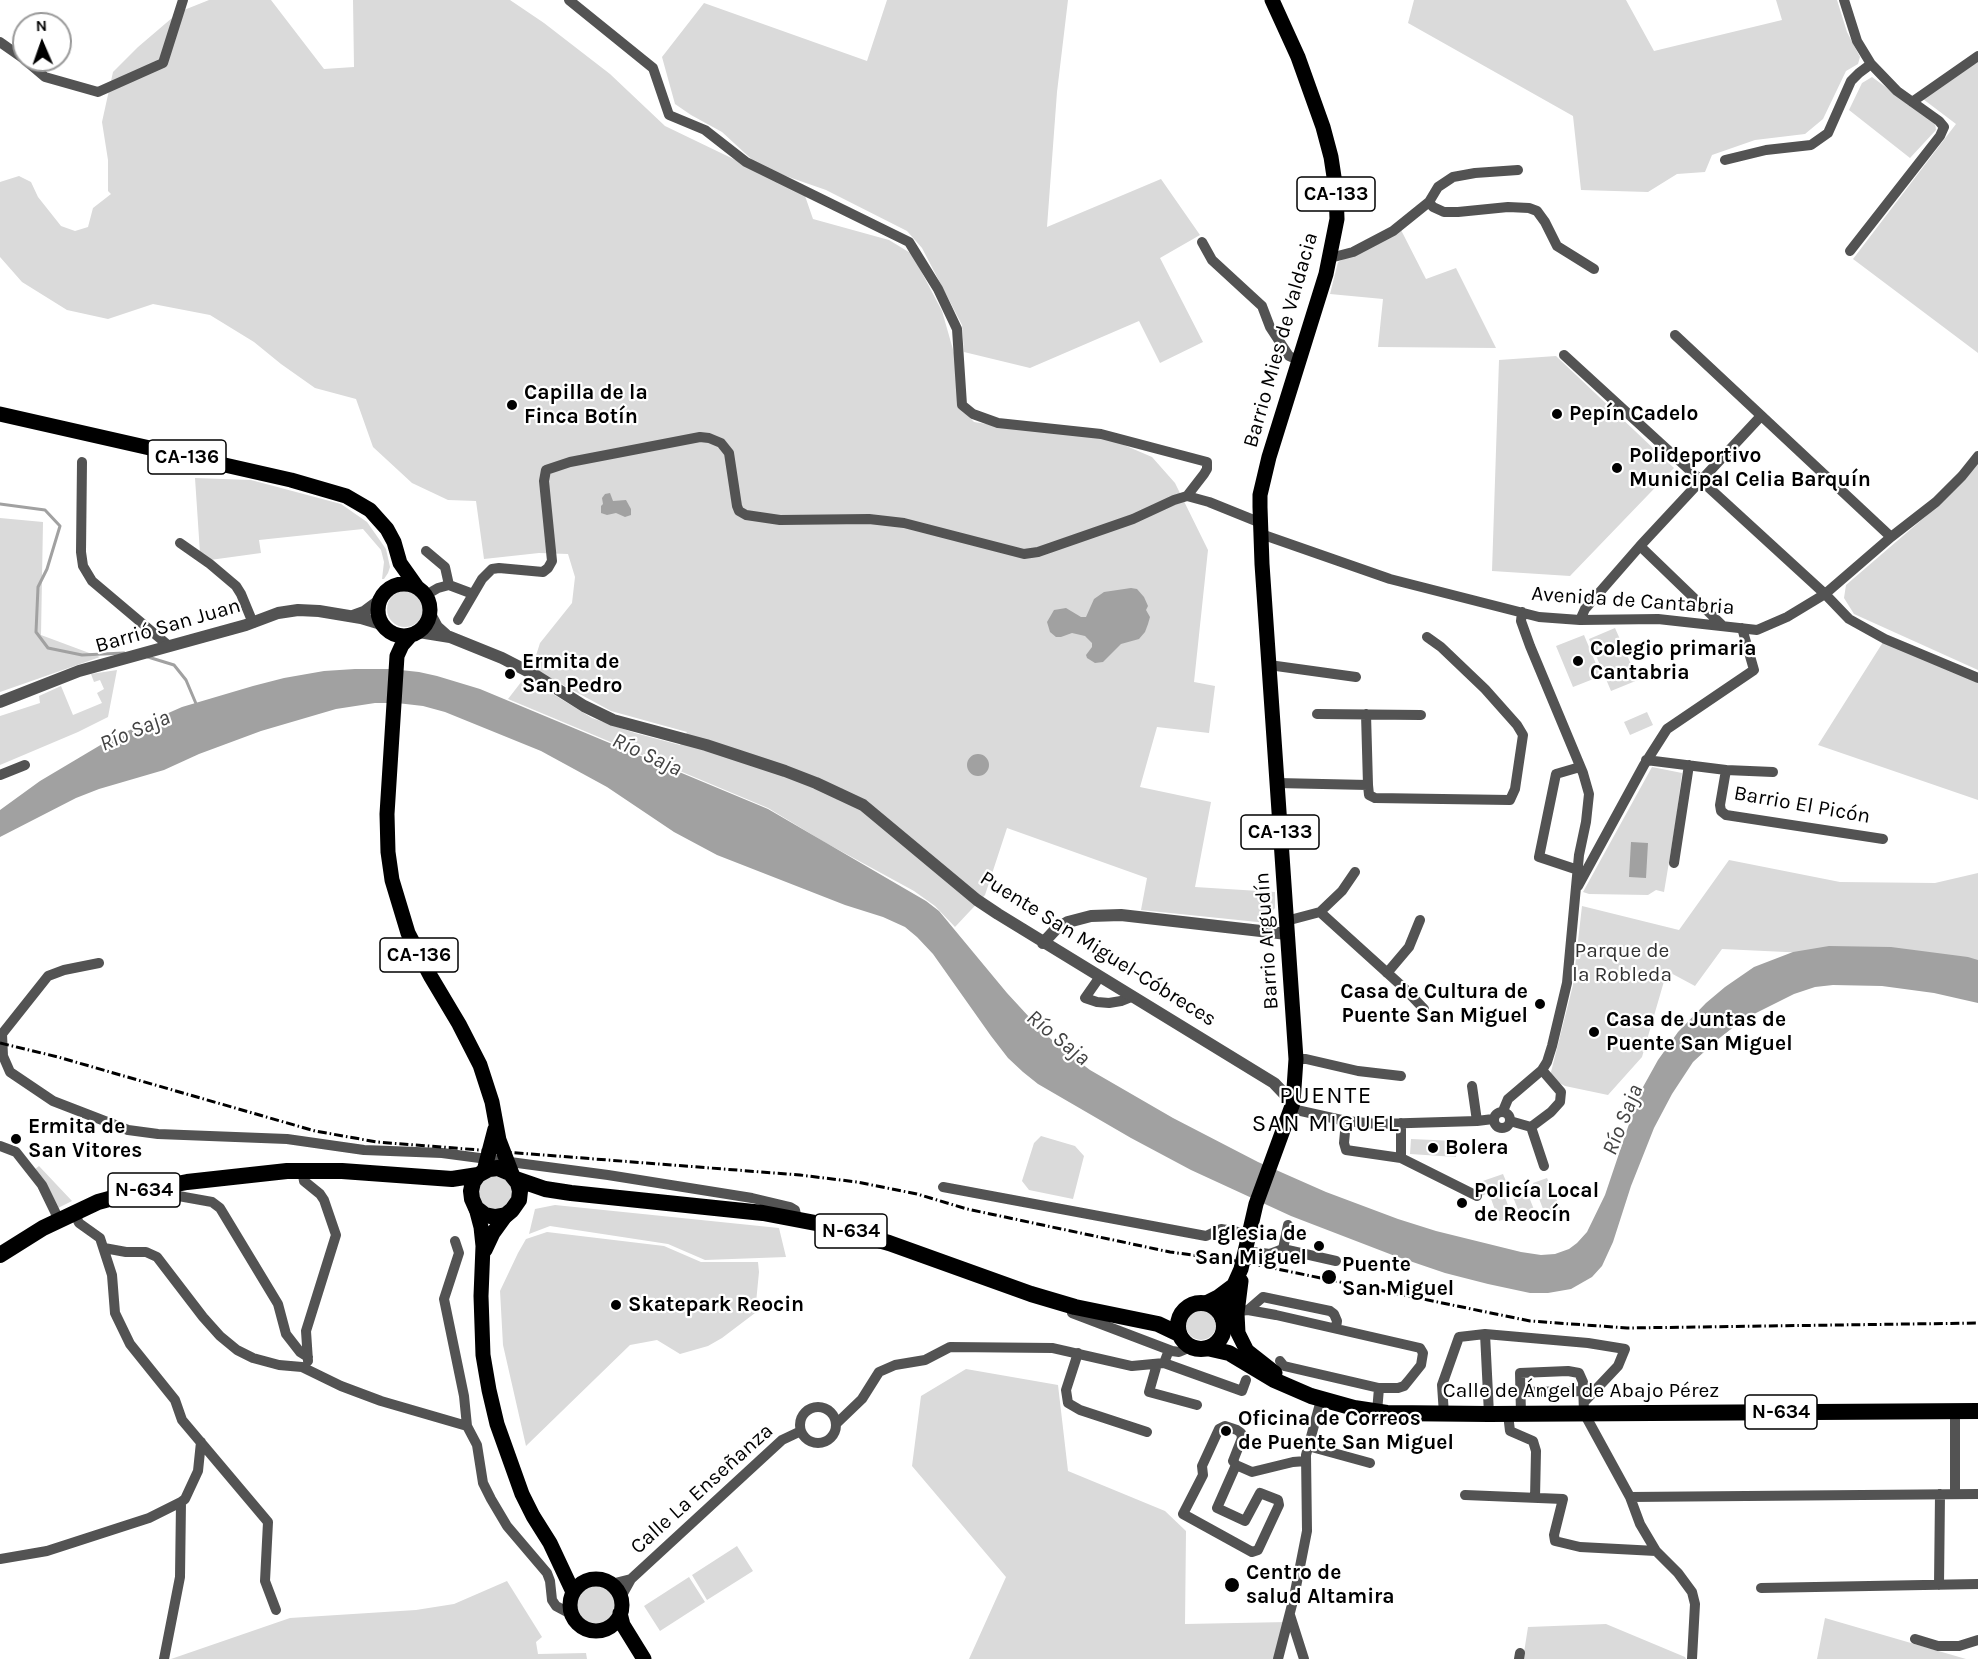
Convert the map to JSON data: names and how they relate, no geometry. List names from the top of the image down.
{
  "streets": {
    "highway": ["N-634", "Calle de Ángel de Abajo Pérez"],
    "main road": [
      "CA-133",
      "Barrio Mies de Valdacia",
      "CA-136",
      "Barrio Argudín",
      "Puente San Miguel-Cóbreces"
    ],
    "street": [
      "Avenida de Cantabria",
      "Barrió San Juan",
      "Barrio El Picón",
      "Calle La Enseñanza"
    ]
  },
  "crossings": [
    ["CA-133", "Barrio Argudín"],
    ["CA-133", "N-634"],
    ["Barrio Mies de Valdacia", "Avenida de Cantabria"],
    ["Barrio Mies de Valdacia", "Barrio Argudín"],
    ["CA-136", "Barrió San Juan"],
    ["CA-136", "Puente San Miguel-Cóbreces"],
    ["CA-136", "N-634"],
    ["Avenida de Cantabria", "Barrio Argudín"],
    ["Barrió San Juan", "Puente San Miguel-Cóbreces"],
    ["Barrio Argudín", "Puente San Miguel-Cóbreces"],
    ["N-634", "Calle de Ángel de Abajo Pérez"]
  ],
  "districts": ["PUENTE SAN MIGUEL"],
  "water": ["Río Saja"],
  "parks": ["Parque de la Robleda"],
  "places": [
    "Capilla de la Finca Botín",
    "Pepín Cadelo",
    "Polideportivo Municipal Celia Barquín",
    "Colegio primaria Cantabria",
    "Ermita de San Pedro",
    "Casa de Cultura de Puente San Miguel",
    "Casa de Juntas de Puente San Miguel",
    "Ermita de San Vitores",
    "Bolera",
    "Policía Local de Reocín",
    "Iglesia de San Miguel",
    "Puente San Miguel",
    "Skatepark Reocin",
    "Oficina de Correos de Puente San Miguel",
    "Centro de salud Altamira"
  ],
  "north": "top"
}
